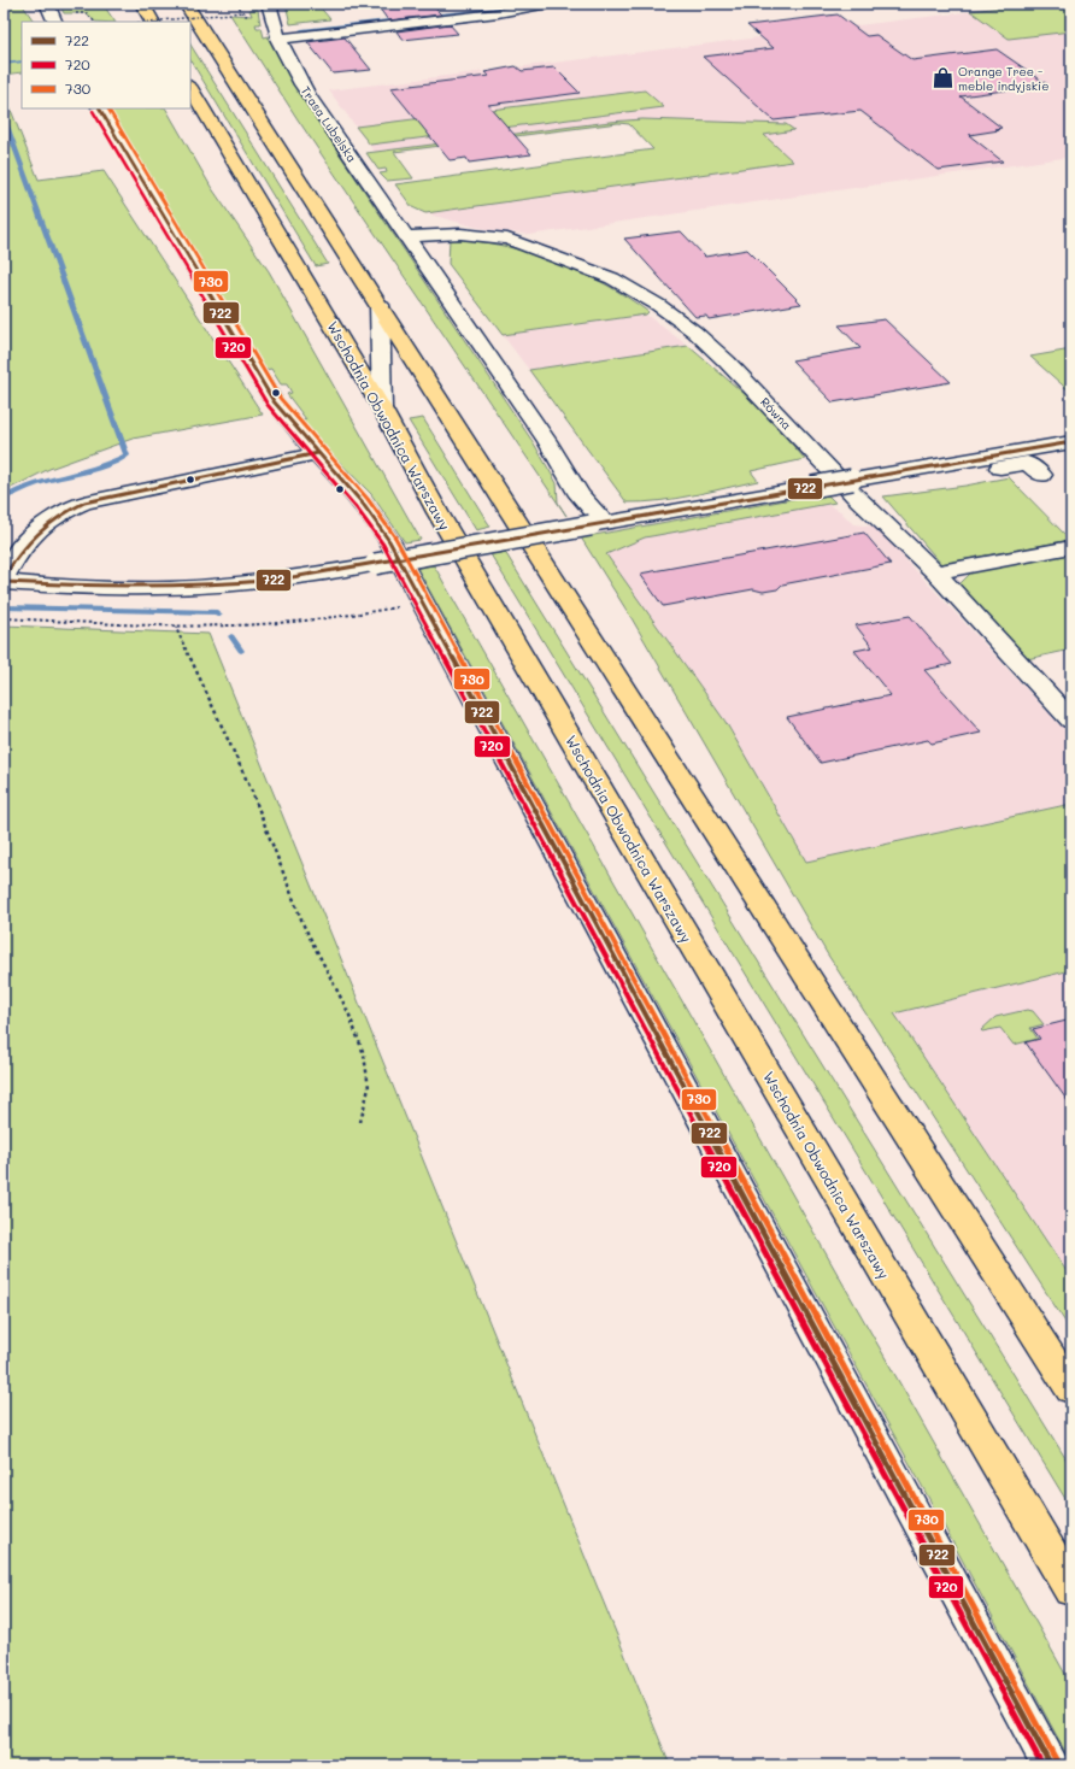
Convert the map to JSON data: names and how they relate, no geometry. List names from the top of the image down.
{
  "streets": {
    "highway": ["Wschodnia Obwodnica Warszawy"],
    "street": ["Trasa Lubelska", "Równa"]
  },
  "crossings": [
    ["Trasa Lubelska", "Równa"]
  ],
  "places": {
    "shop": ["Orange Tree - meble indyjskie"]
  },
  "lines": ["transit line 722", "transit line 730", "transit line 720"],
  "legend": ["722", "720", "730"]
}
